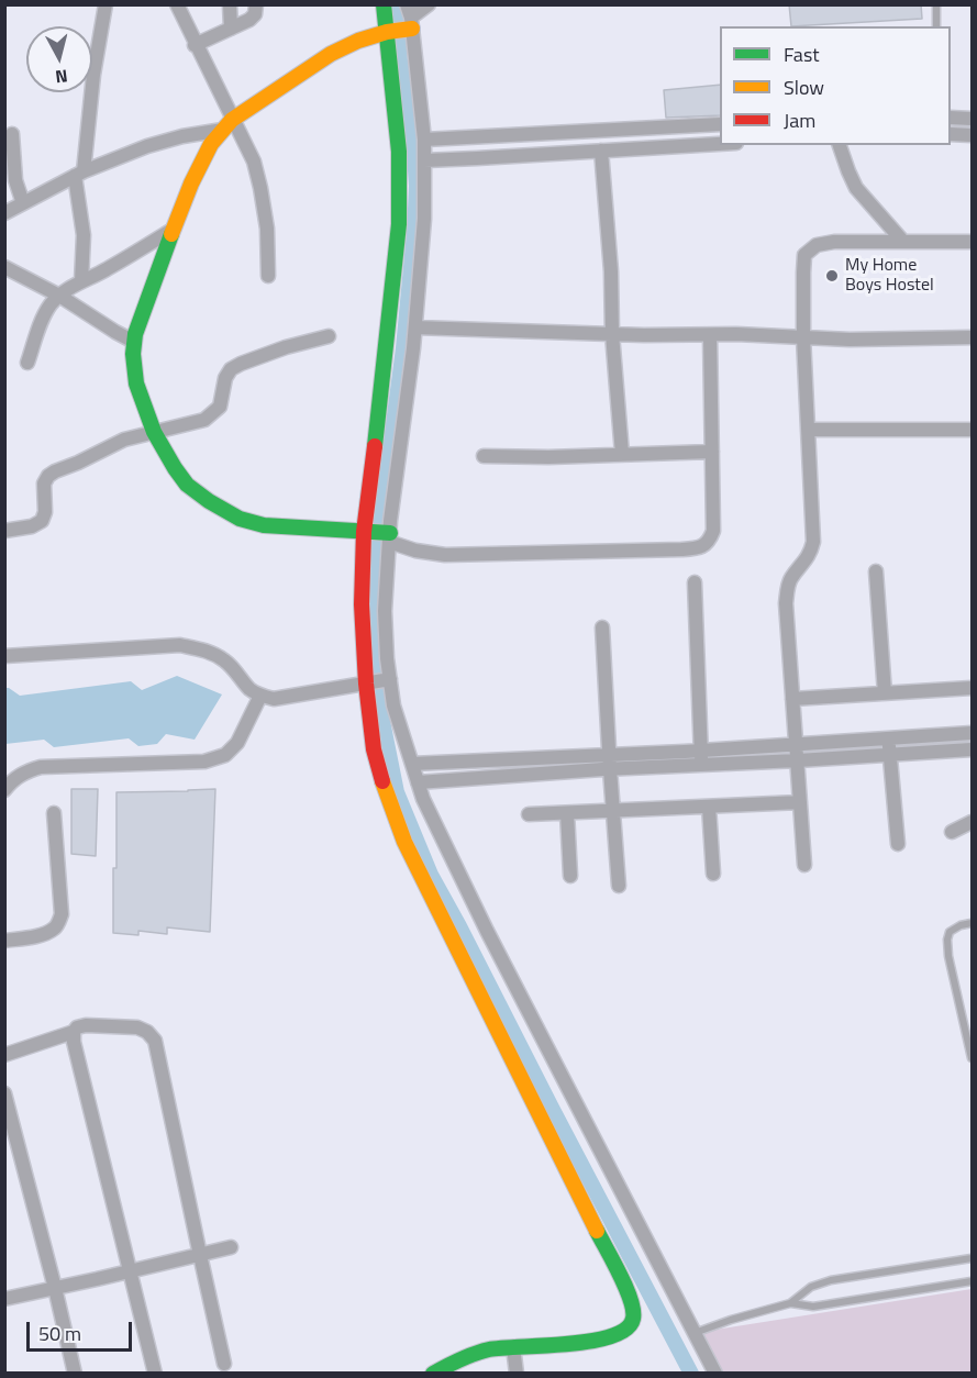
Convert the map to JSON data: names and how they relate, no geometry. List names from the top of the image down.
{
  "places": ["My Home Boys Hostel"],
  "legend": ["Fast", "Slow", "Jam"],
  "scale_bar": "50 m",
  "north": "bottom"
}
